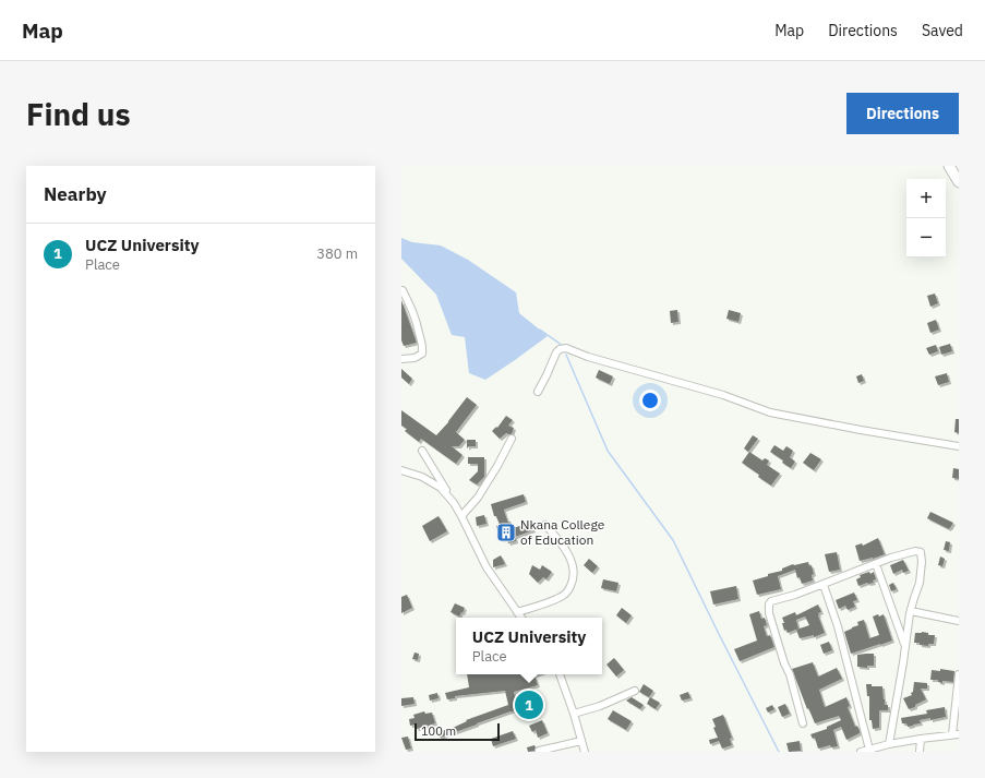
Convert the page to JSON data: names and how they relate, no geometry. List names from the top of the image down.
{
  "places": {
    "building": ["Nkana College of Education"]
  },
  "scale_bar": "100 m",
  "page": {
    "header": "Map",
    "nav": ["Map", "Directions", "Saved"],
    "buttons": "Directions",
    "title": "Find us",
    "heading": "Nearby",
    "map_buttons": ["+", "−"],
    "list": [
      {
        "mark": "1",
        "name": "UCZ University",
        "note": "Place",
        "value": "380 m"
      }
    ],
    "popup": ["UCZ University", "Place"],
    "pins": "1",
    "scale": "100 m"
  }
}
